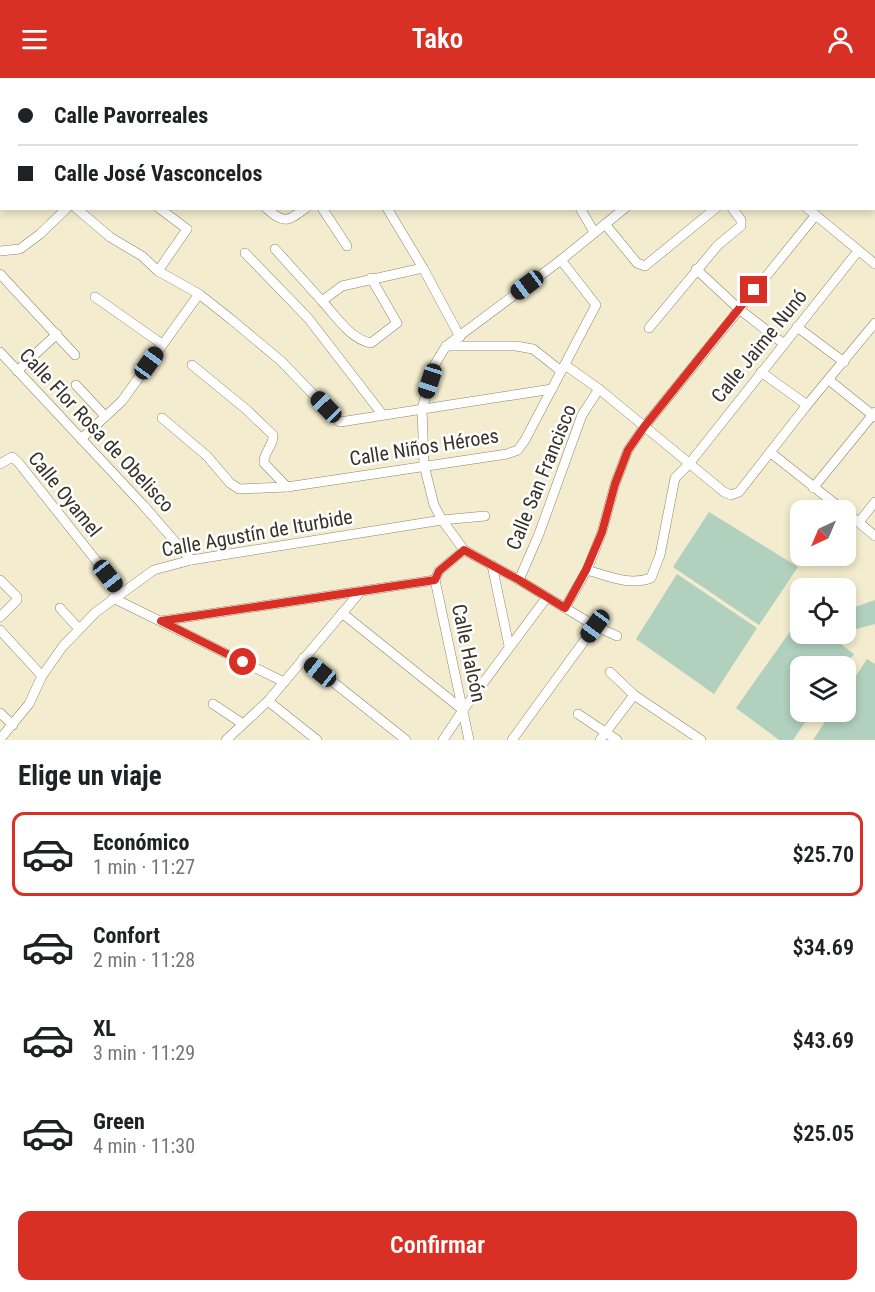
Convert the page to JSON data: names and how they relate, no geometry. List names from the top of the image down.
{
  "streets": {
    "street": [
      "Calle Jaime Nunó",
      "Calle Flor Rosa de Obelisco",
      "Calle Niños Héroes",
      "Calle San Francisco",
      "Calle Oyamel",
      "Calle Agustín de Iturbide",
      "Calle Halcón"
    ]
  },
  "crossings": [
    ["Calle Flor Rosa de Obelisco", "Calle Agustín de Iturbide"],
    ["Calle Oyamel", "Calle Agustín de Iturbide"]
  ],
  "north": "bottom left",
  "page": {
    "header": "Tako",
    "banner": ["Calle Pavorreales", "Calle José Vasconcelos"],
    "heading": "Elige un viaje",
    "list": [
      {
        "name": "Económico",
        "note": "1 min · 11:27",
        "value": "$25.70"
      },
      {
        "name": "Confort",
        "note": "2 min · 11:28",
        "value": "$34.69"
      },
      {
        "name": "XL",
        "note": "3 min · 11:29",
        "value": "$43.69"
      },
      {
        "name": "Green",
        "note": "4 min · 11:30",
        "value": "$25.05"
      }
    ],
    "buttons": "Confirmar"
  }
}
